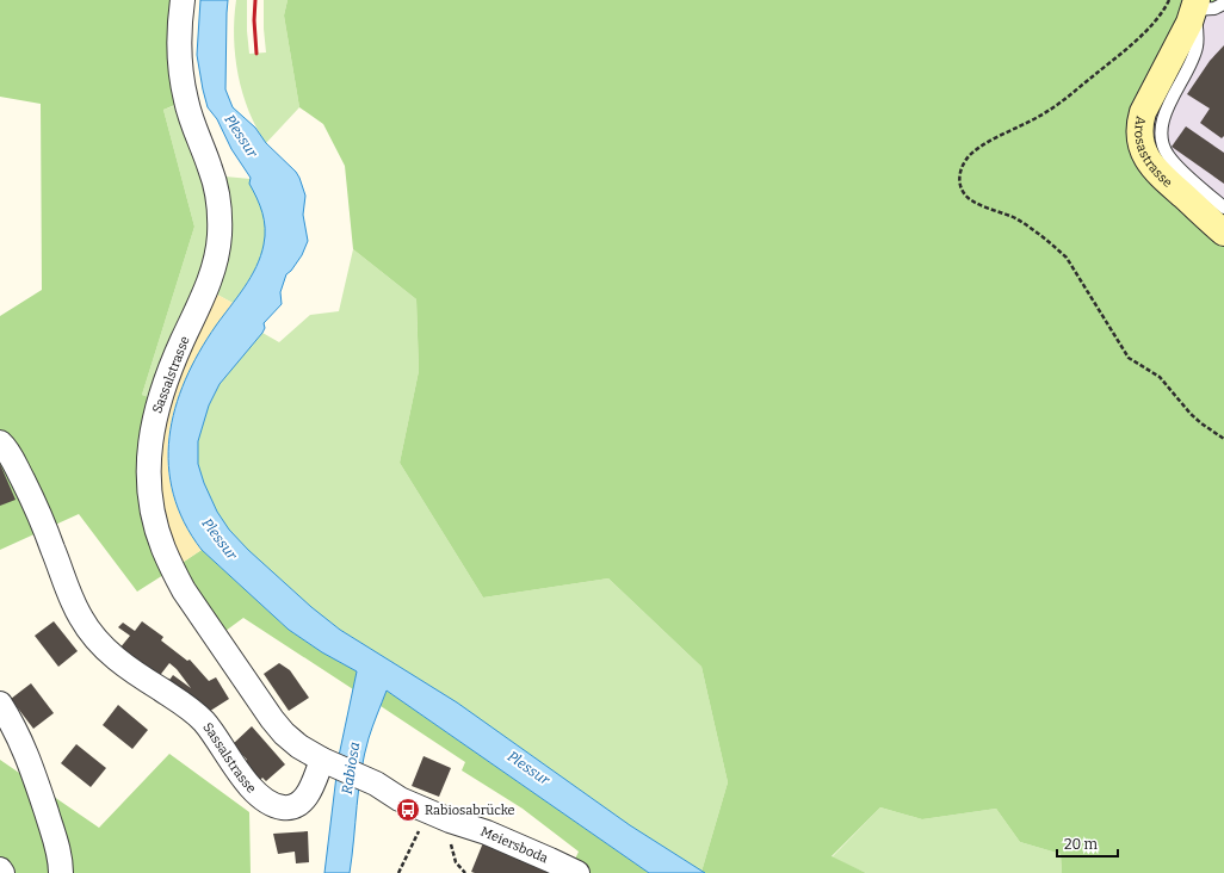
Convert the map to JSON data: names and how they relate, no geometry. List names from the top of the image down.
{
  "streets": {
    "main road": ["Arosastrasse"],
    "street": ["Sassalstrasse", "Meiersboda"]
  },
  "crossings": [
    ["Sassalstrasse", "Meiersboda"]
  ],
  "water": ["Plessur", "Rabiosa"],
  "places": {
    "bus stop": ["Rabiosabrücke"]
  },
  "scale_bar": "20 m"
}
